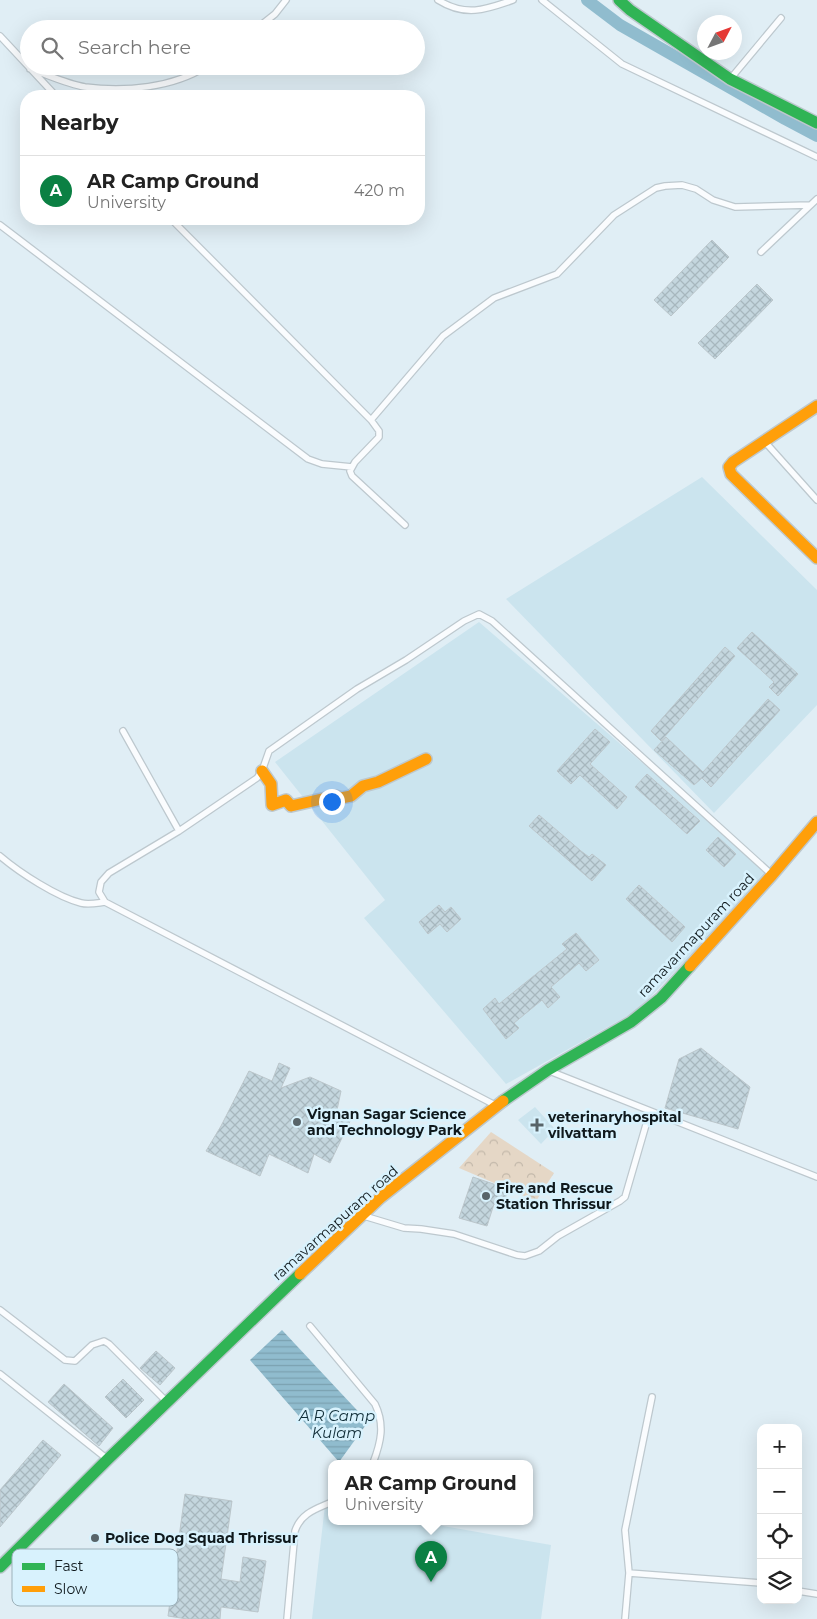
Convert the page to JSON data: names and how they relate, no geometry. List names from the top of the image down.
{
  "streets": {
    "street": ["ramavarmapuram road"]
  },
  "water": ["A R Camp Kulam"],
  "places": {
    "other": ["Vignan Sagar Science and Technology Park", "Fire and Rescue Station Thrissur", "Police Dog Squad Thrissur"],
    "health": ["veterinaryhospital vilvattam"]
  },
  "legend": ["Fast", "Slow"],
  "north": "top right",
  "page": {
    "search": "Search here",
    "heading": "Nearby",
    "list": [
      {
        "mark": "A",
        "name": "AR Camp Ground",
        "note": "University",
        "value": "420 m"
      }
    ],
    "map_buttons": ["+", "−"],
    "popup": ["AR Camp Ground", "University"],
    "pins": "A"
  }
}
